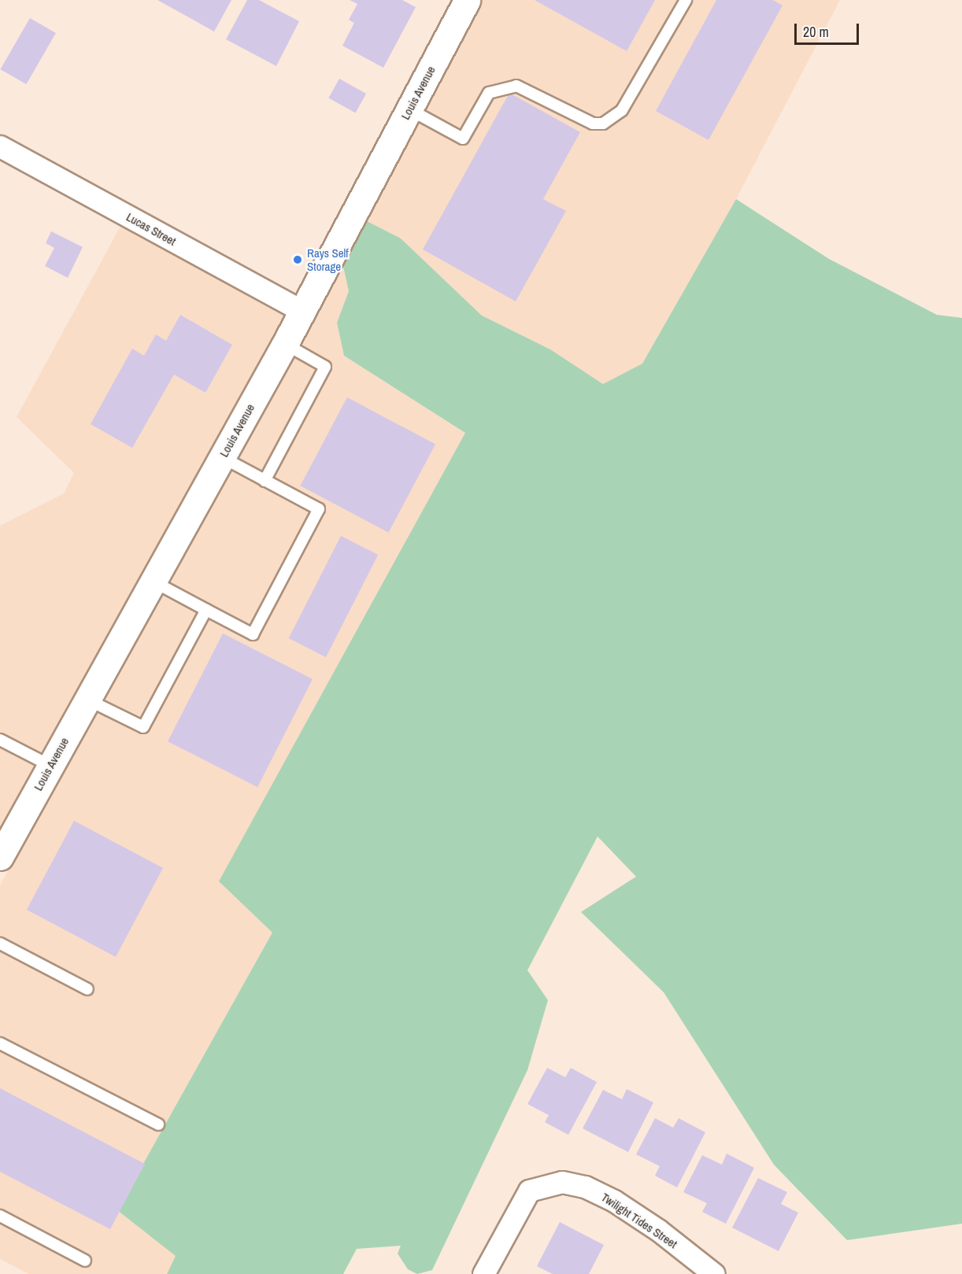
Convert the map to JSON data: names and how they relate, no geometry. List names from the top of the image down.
{
  "streets": {
    "street": ["Louis Avenue", "Lucas Street", "Twilight Tides Street"]
  },
  "crossings": [
    ["Louis Avenue", "Lucas Street"]
  ],
  "places": ["Rays Self Storage"],
  "scale_bar": "20 m"
}
